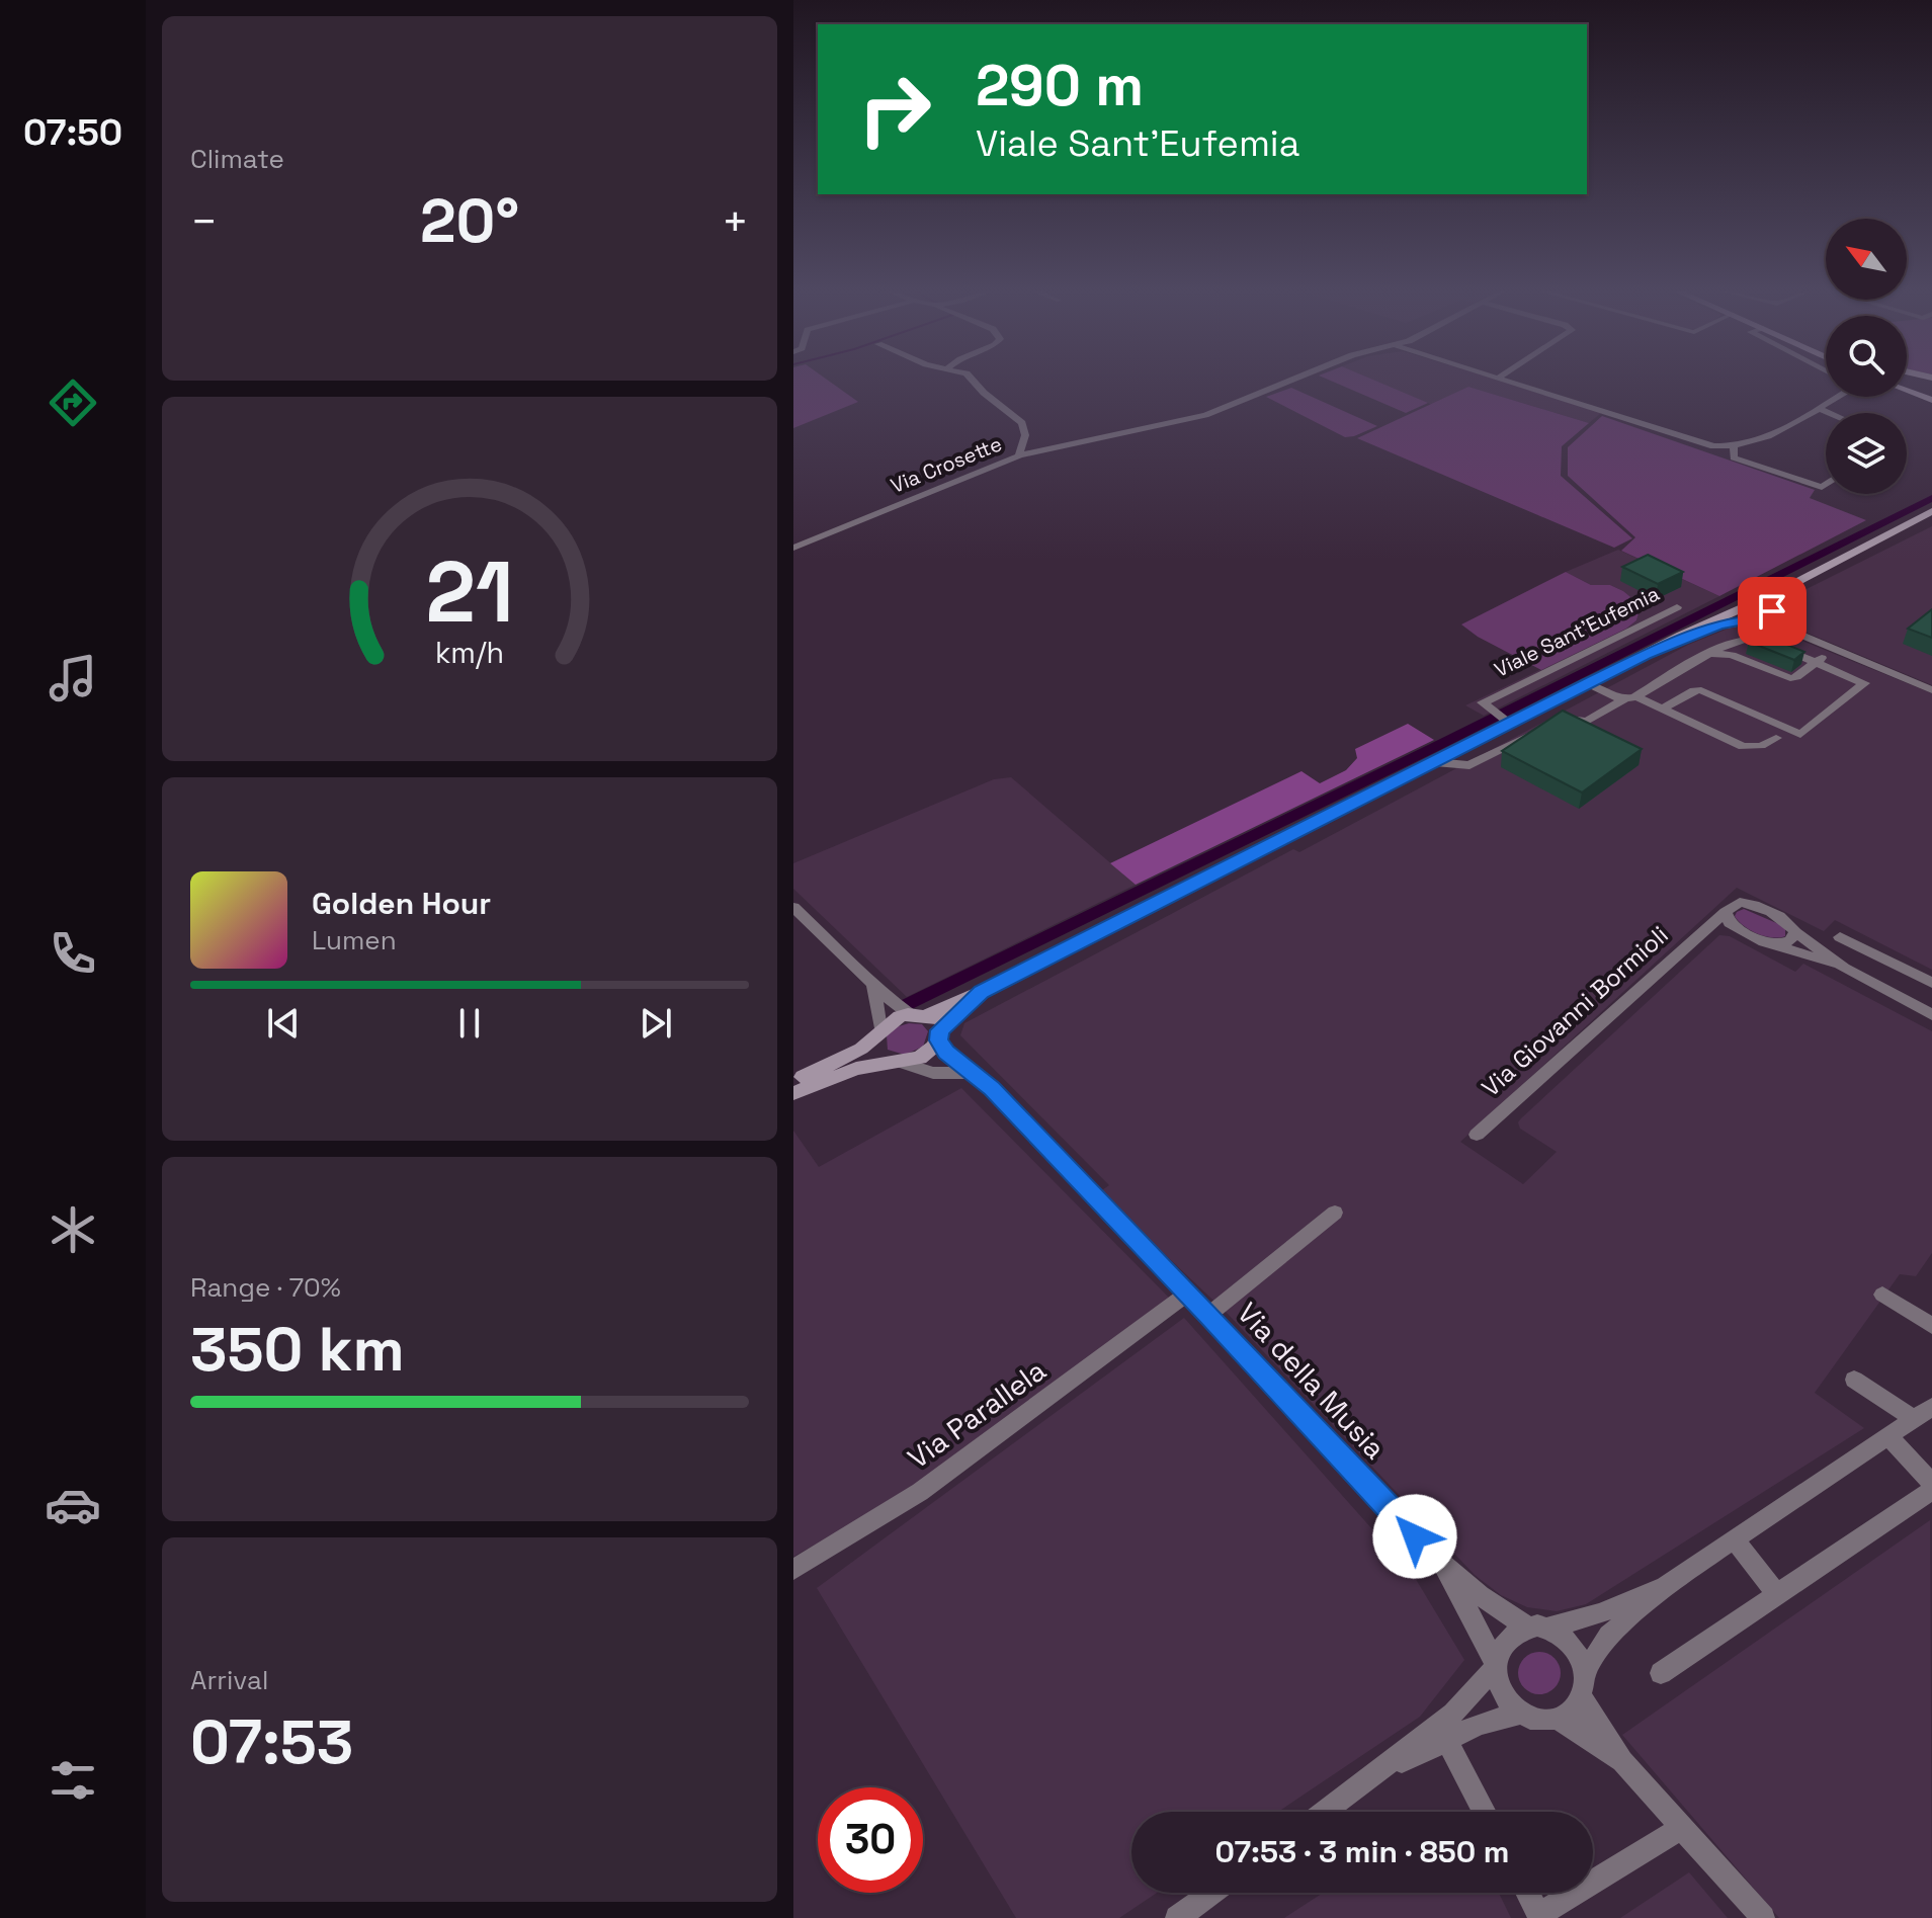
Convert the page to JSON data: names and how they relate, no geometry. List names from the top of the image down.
{
  "streets": {
    "street": [
      "Via Crosette",
      "Viale Sant'Eufemia",
      "Via Giovanni Bormioli",
      "Via della Musia",
      "Via Parallela"
    ]
  },
  "crossings": [
    ["Via della Musia", "Via Parallela"]
  ],
  "north": "top left",
  "page": {
    "tabs": "07:50",
    "tile": [
      "Climate",
      ["Range · 70%", "350 km"],
      ["Arrival", "07:53"]
    ],
    "turn": ["290 m", "Viale Sant'Eufemia"],
    "heat": ["−", "20°", "+"],
    "song": ["Golden Hour", "Lumen"],
    "limit": "30",
    "trip": "07:53 · 3 min · 850 m",
    "gauge": ["21", "km/h"]
  }
}
